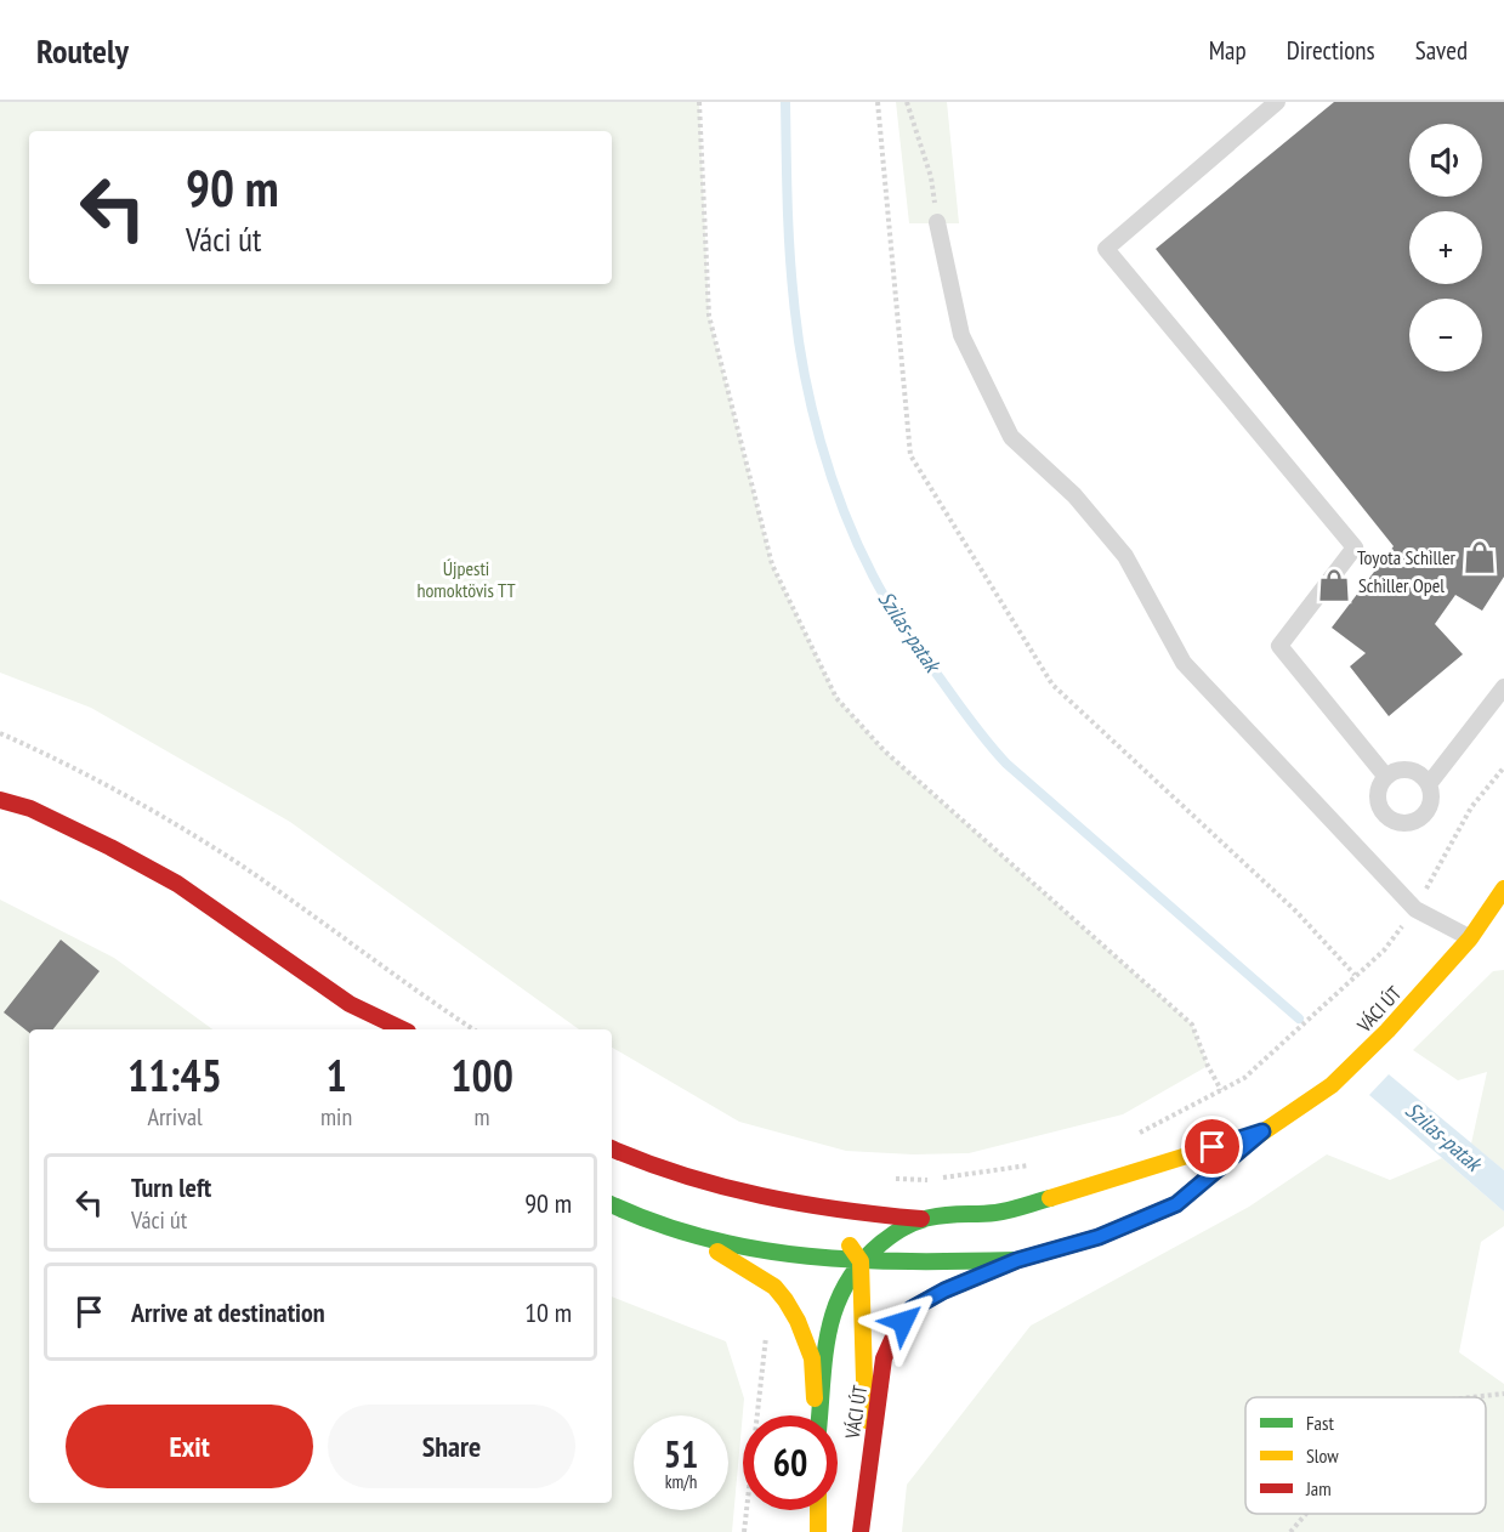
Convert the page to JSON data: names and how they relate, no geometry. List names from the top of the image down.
{
  "streets": {
    "main road": ["VÁCI ÚT"]
  },
  "water": ["Szilas-patak"],
  "parks": ["Újpesti homoktövis TT"],
  "places": {
    "shop": ["Toyota Schiller", "Schiller Opel"]
  },
  "legend": ["Fast", "Slow", "Jam"],
  "page": {
    "header": "Routely",
    "nav": ["Map", "Directions", "Saved"],
    "map_buttons": ["+", "−"],
    "turn": ["90 m", "Váci út"],
    "eta": [
      "11:45",
      "Arrival",
      "1",
      "min",
      "100",
      "m"
    ],
    "list": [
      {
        "name": "Turn left",
        "note": "Váci út",
        "value": "90 m"
      },
      {
        "name": "Arrive at destination",
        "value": "10 m"
      }
    ],
    "buttons": ["Exit", "Share"],
    "speed": "51 km/h",
    "limit": "60"
  }
}
